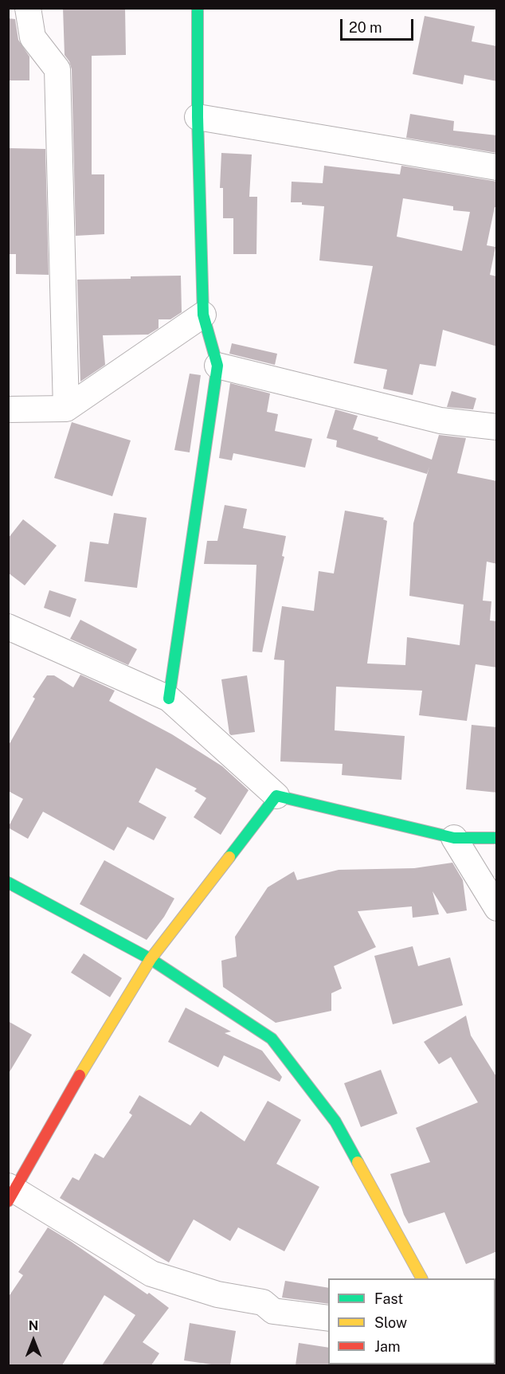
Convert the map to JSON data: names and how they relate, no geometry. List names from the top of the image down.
{
  "legend": ["Fast", "Slow", "Jam"],
  "scale_bar": "20 m",
  "north": "top"
}
